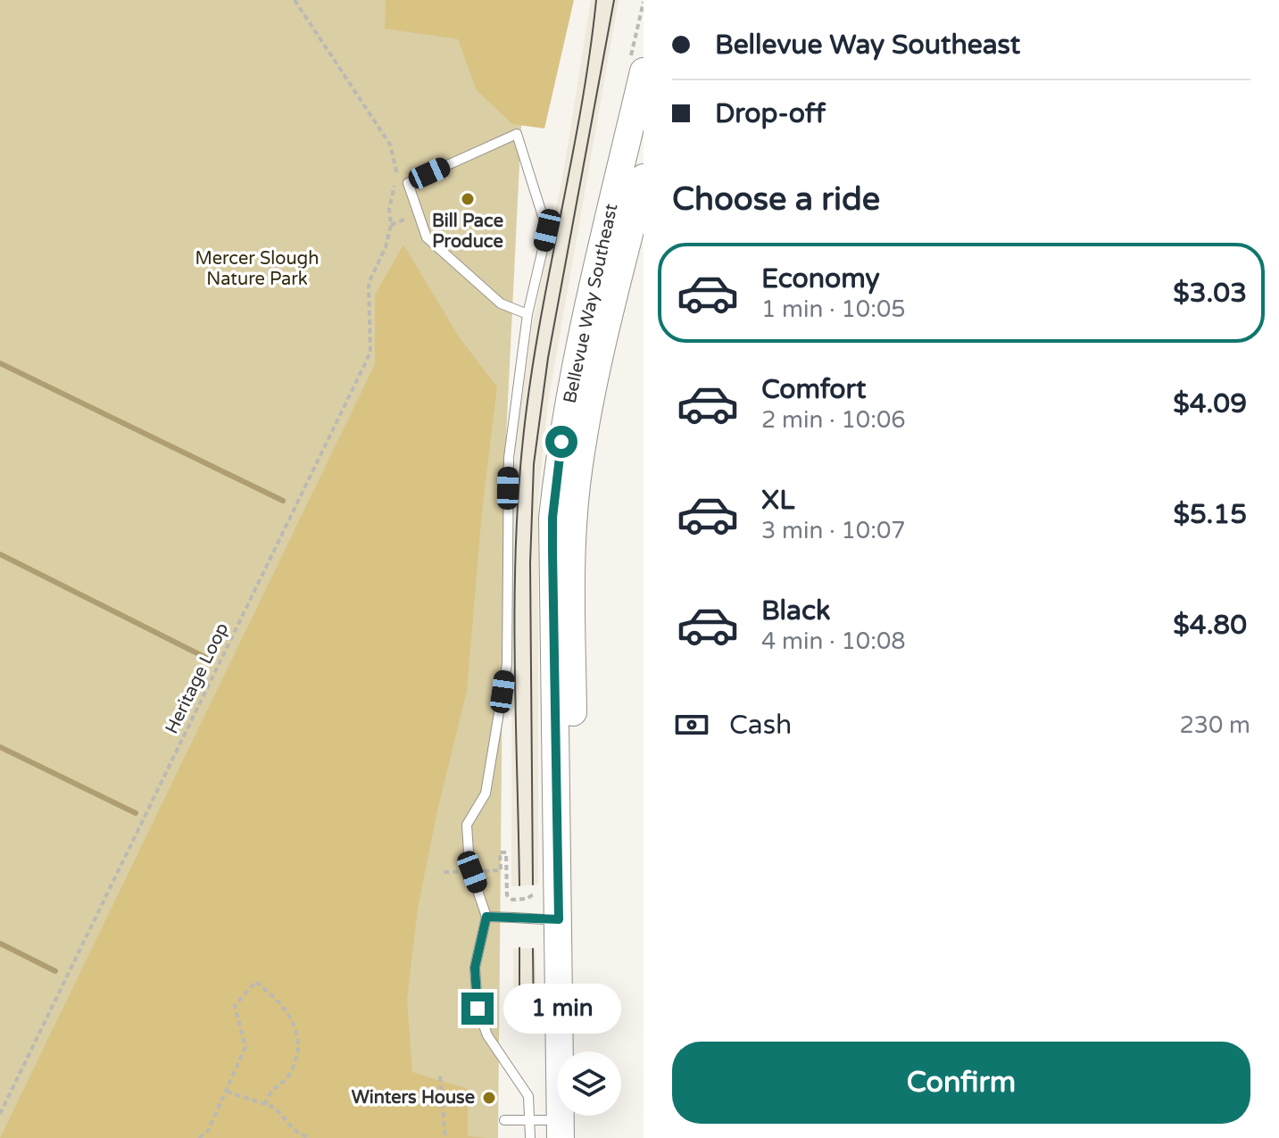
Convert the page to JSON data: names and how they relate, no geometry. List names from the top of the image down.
{
  "streets": {
    "main road": ["Bellevue Way Southeast"],
    "path": ["Heritage Loop"]
  },
  "parks": ["Mercer Slough Nature Park"],
  "places": ["Bill Pace Produce", "Winters House"],
  "page": {
    "banner": ["Bellevue Way Southeast", "Drop-off"],
    "heading": "Choose a ride",
    "list": [
      {
        "name": "Economy",
        "note": "1 min · 10:05",
        "value": "$3.03"
      },
      {
        "name": "Comfort",
        "note": "2 min · 10:06",
        "value": "$4.09"
      },
      {
        "name": "XL",
        "note": "3 min · 10:07",
        "value": "$5.15"
      },
      {
        "name": "Black",
        "note": "4 min · 10:08",
        "value": "$4.80"
      }
    ],
    "pay": ["Cash", "230 m"],
    "bubble": "1 min",
    "buttons": "Confirm"
  }
}
